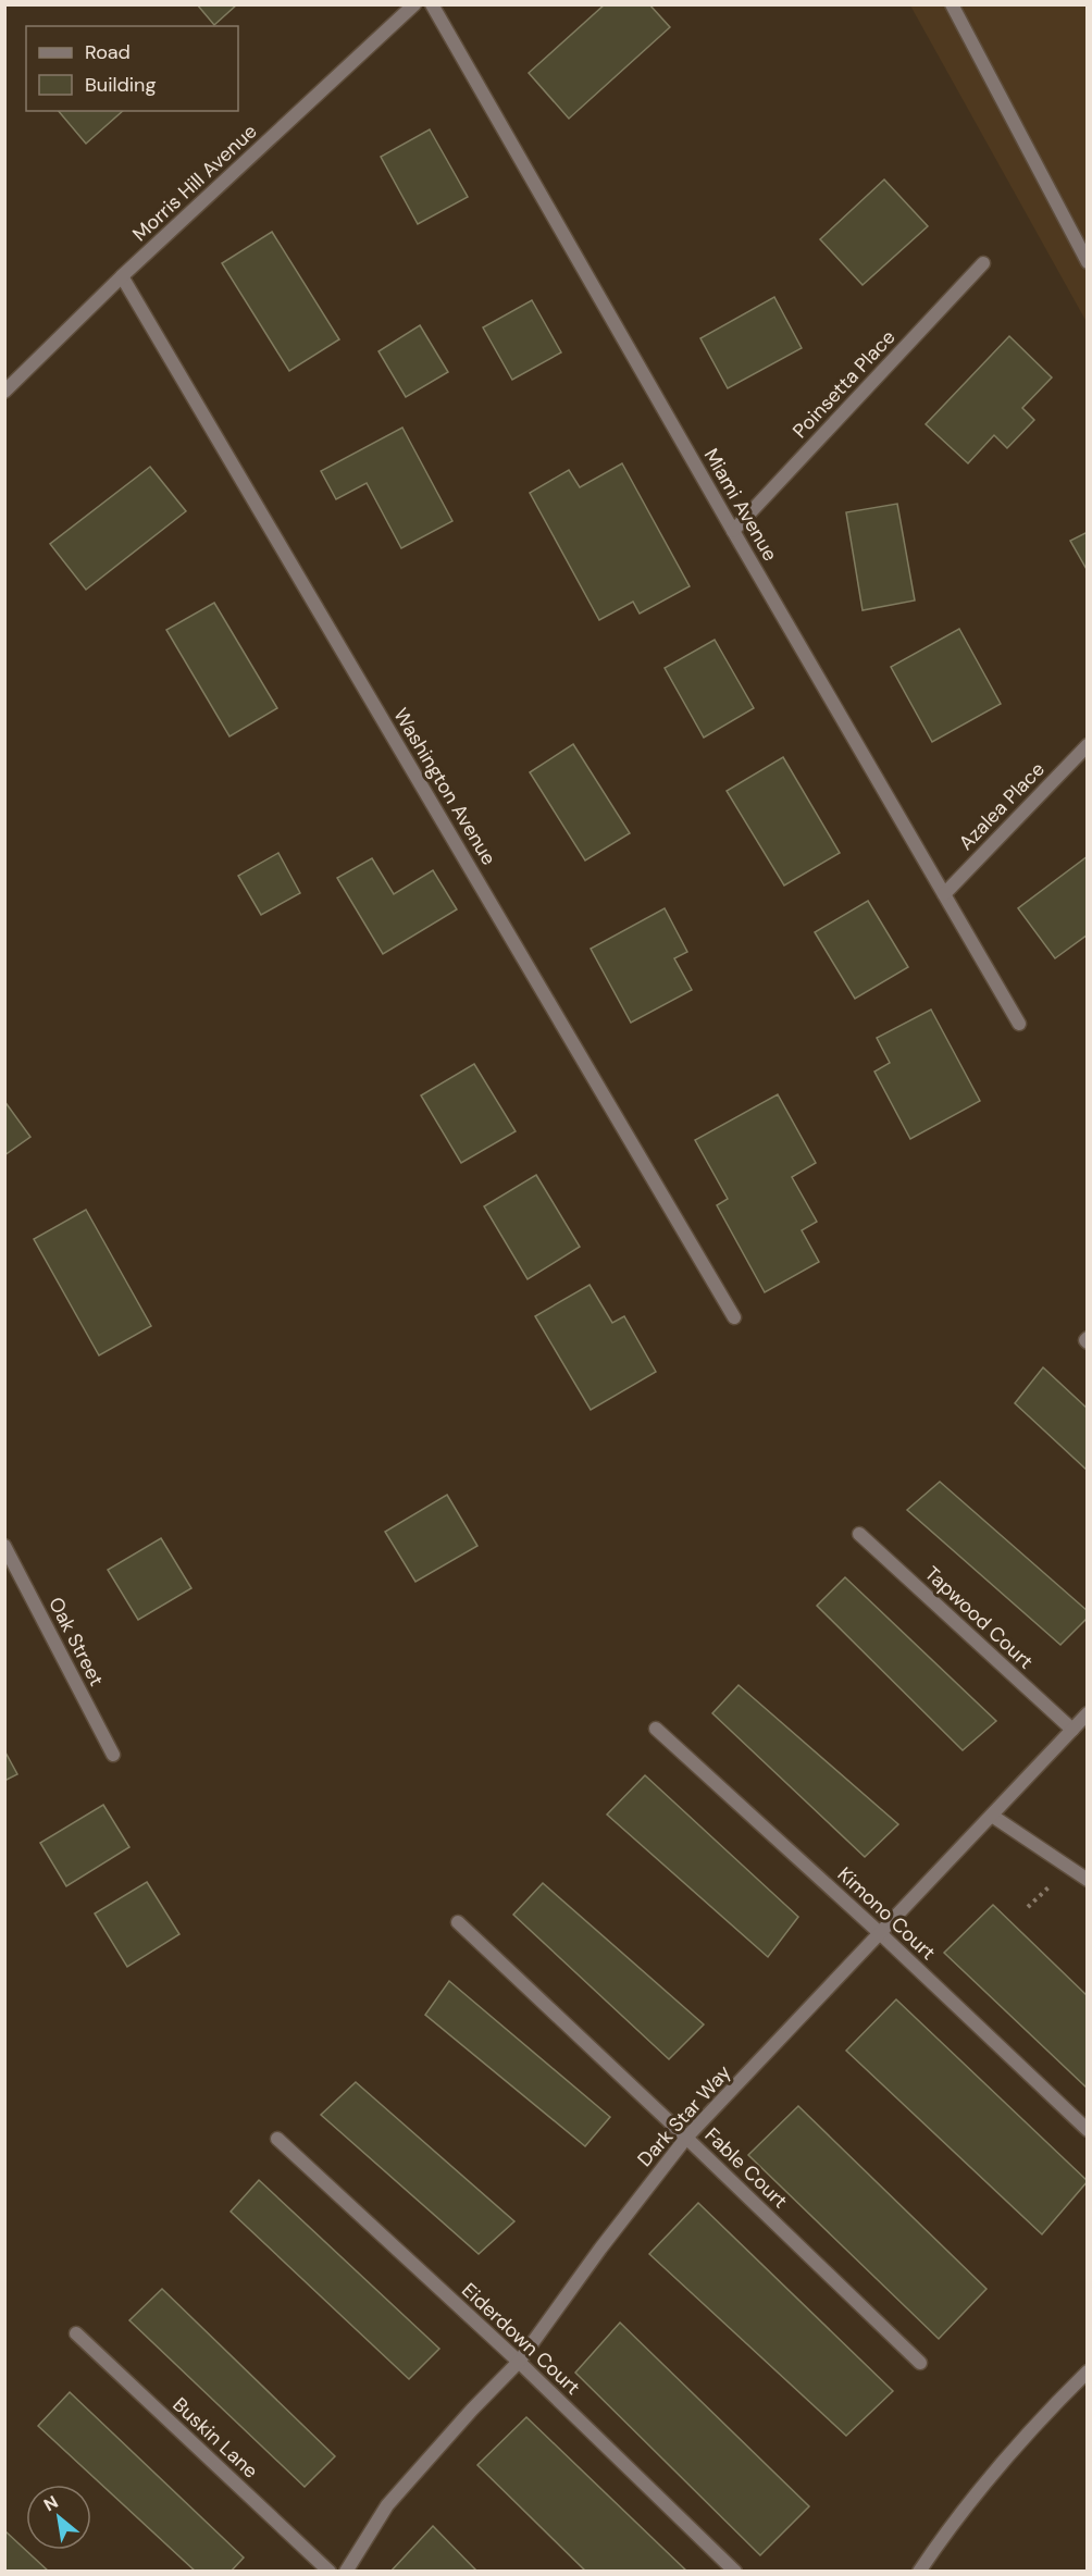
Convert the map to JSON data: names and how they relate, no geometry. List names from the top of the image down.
{
  "streets": {
    "street": [
      "Morris Hill Avenue",
      "Poinsetta Place",
      "Miami Avenue",
      "Washington Avenue",
      "Azalea Place",
      "Tapwood Court",
      "Oak Street",
      "Kimono Court",
      "Dark Star Way",
      "Fable Court",
      "Eiderdown Court",
      "Buskin Lane"
    ]
  },
  "crossings": [
    ["Morris Hill Avenue", "Washington Avenue"],
    ["Poinsetta Place", "Miami Avenue"],
    ["Miami Avenue", "Azalea Place"],
    ["Tapwood Court", "Dark Star Way"],
    ["Kimono Court", "Dark Star Way"],
    ["Dark Star Way", "Fable Court"],
    ["Dark Star Way", "Eiderdown Court"]
  ],
  "legend": ["Road", "Building"],
  "north": "top left"
}
